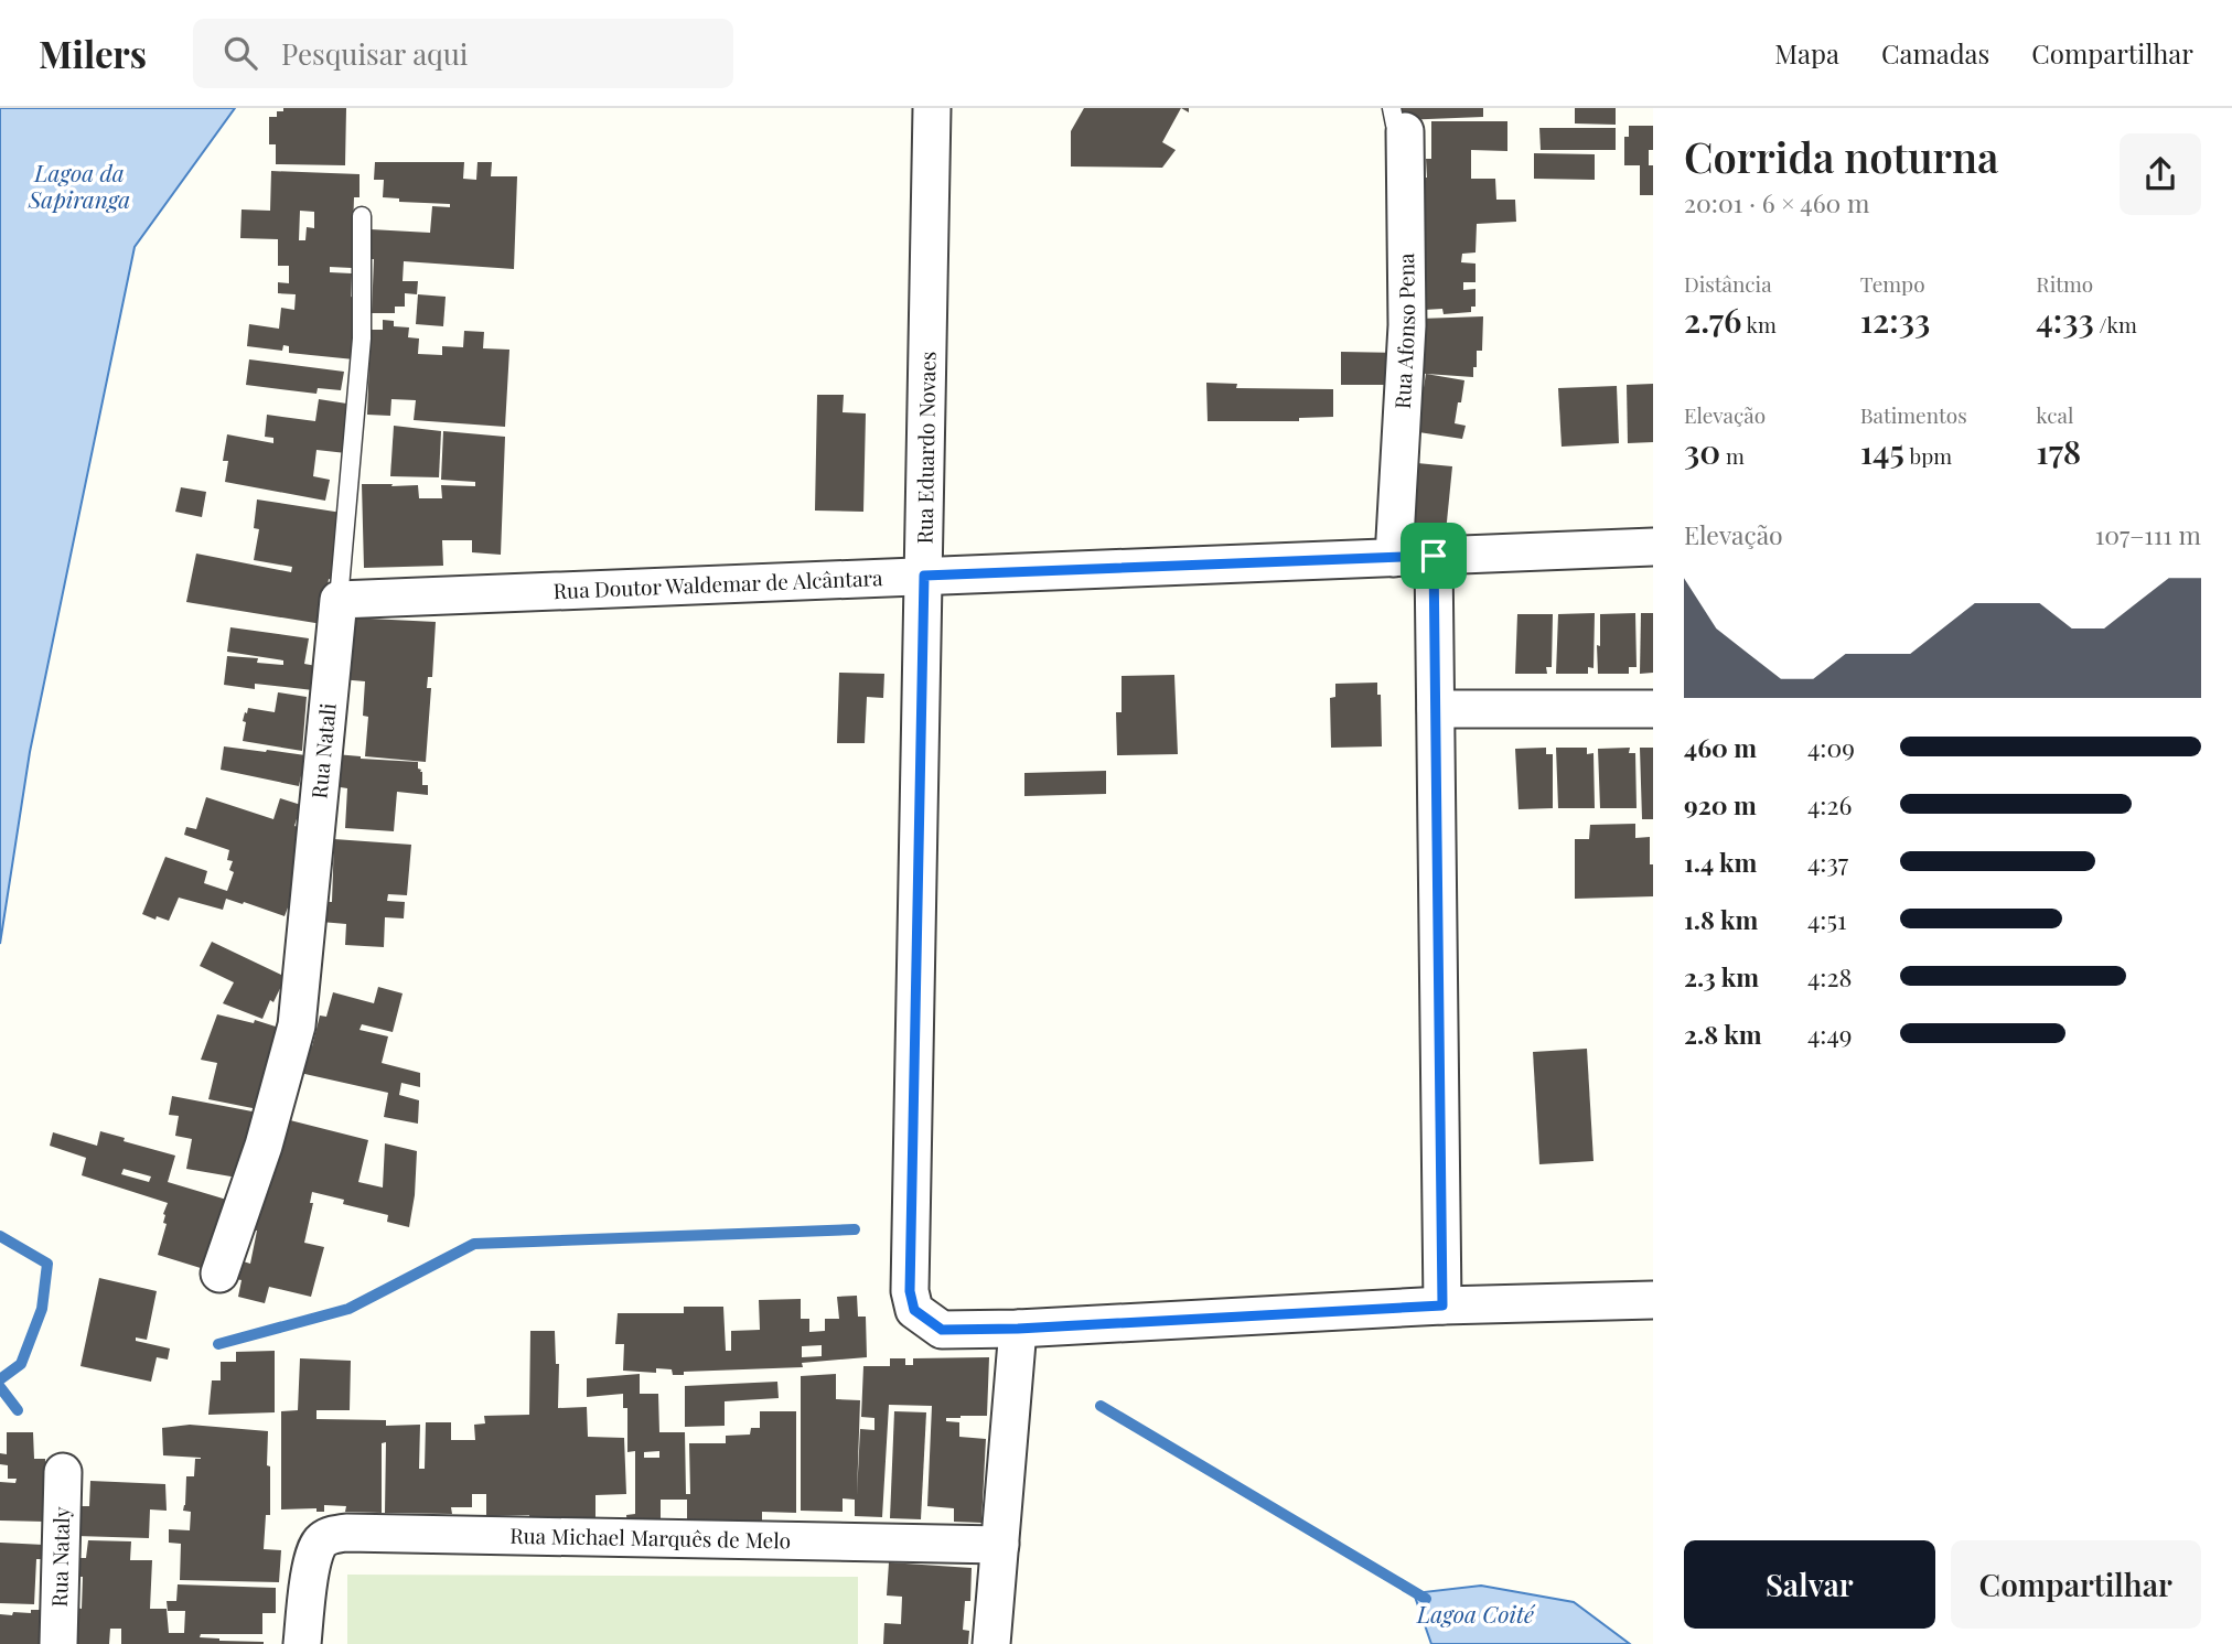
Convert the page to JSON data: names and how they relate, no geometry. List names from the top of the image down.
{
  "streets": {
    "street": [
      "Rua Afonso Pena",
      "Rua Eduardo Novaes",
      "Rua Doutor Waldemar de Alcântara",
      "Rua Natali",
      "Rua Michael Marquês de Melo",
      "Rua Nataly"
    ]
  },
  "crossings": [
    ["Rua Afonso Pena", "Rua Doutor Waldemar de Alcântara"],
    ["Rua Eduardo Novaes", "Rua Doutor Waldemar de Alcântara"],
    ["Rua Doutor Waldemar de Alcântara", "Rua Natali"]
  ],
  "water": ["Lagoa da Sapiranga", "Lagoa Coité"],
  "page": {
    "header": "Milers",
    "search": "Pesquisar aqui",
    "nav": ["Mapa", "Camadas", "Compartilhar"],
    "heading": ["Corrida noturna", "20:01 · 6 × 460 m"],
    "stats": [
      ["Distância", "2.76 km"],
      ["Tempo", "12:33"],
      ["Ritmo", "4:33 /km"],
      ["Elevação", "30 m"],
      ["Batimentos", "145 bpm"],
      ["kcal", "178"]
    ],
    "chart": ["Elevação", "107–111 m"],
    "list": [
      {
        "name": "460 m",
        "note": "4:09"
      },
      {
        "name": "920 m",
        "note": "4:26"
      },
      {
        "name": "1.4 km",
        "note": "4:37"
      },
      {
        "name": "1.8 km",
        "note": "4:51"
      },
      {
        "name": "2.3 km",
        "note": "4:28"
      },
      {
        "name": "2.8 km",
        "note": "4:49"
      }
    ],
    "buttons": ["Salvar", "Compartilhar"]
  }
}
